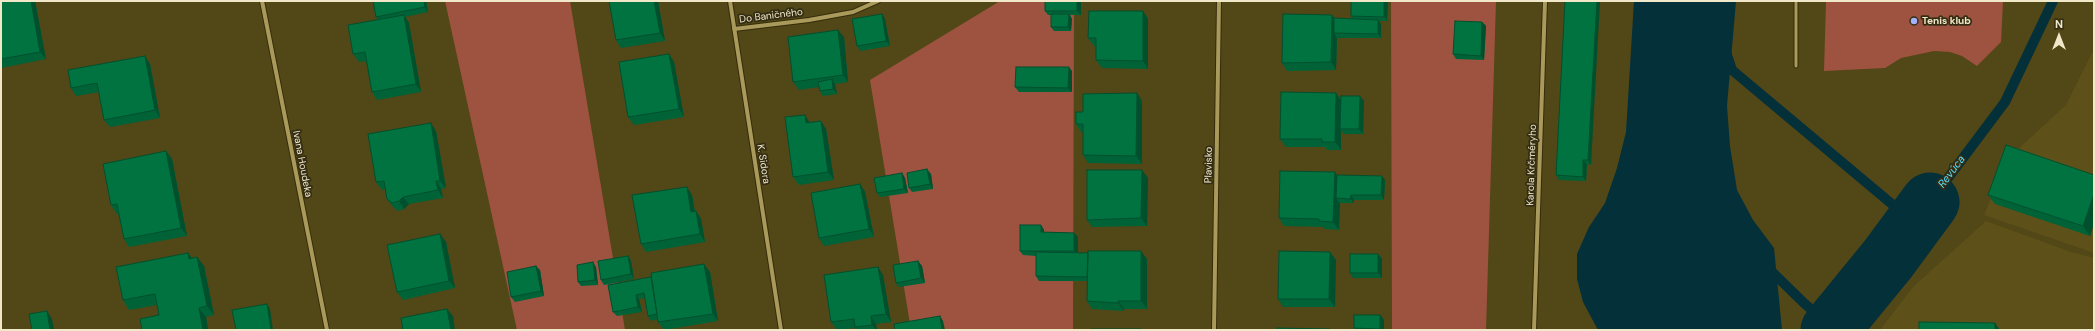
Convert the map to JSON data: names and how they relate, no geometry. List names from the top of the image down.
{
  "streets": {
    "street": [
      "Do Baničného",
      "Ivana Houdeka",
      "K. Sidora",
      "Plavisko",
      "Karola Krčméryho"
    ]
  },
  "crossings": [
    ["Do Baničného", "K. Sidora"]
  ],
  "water": ["Revúca"],
  "places": ["Tenis klub"],
  "north": "top"
}
